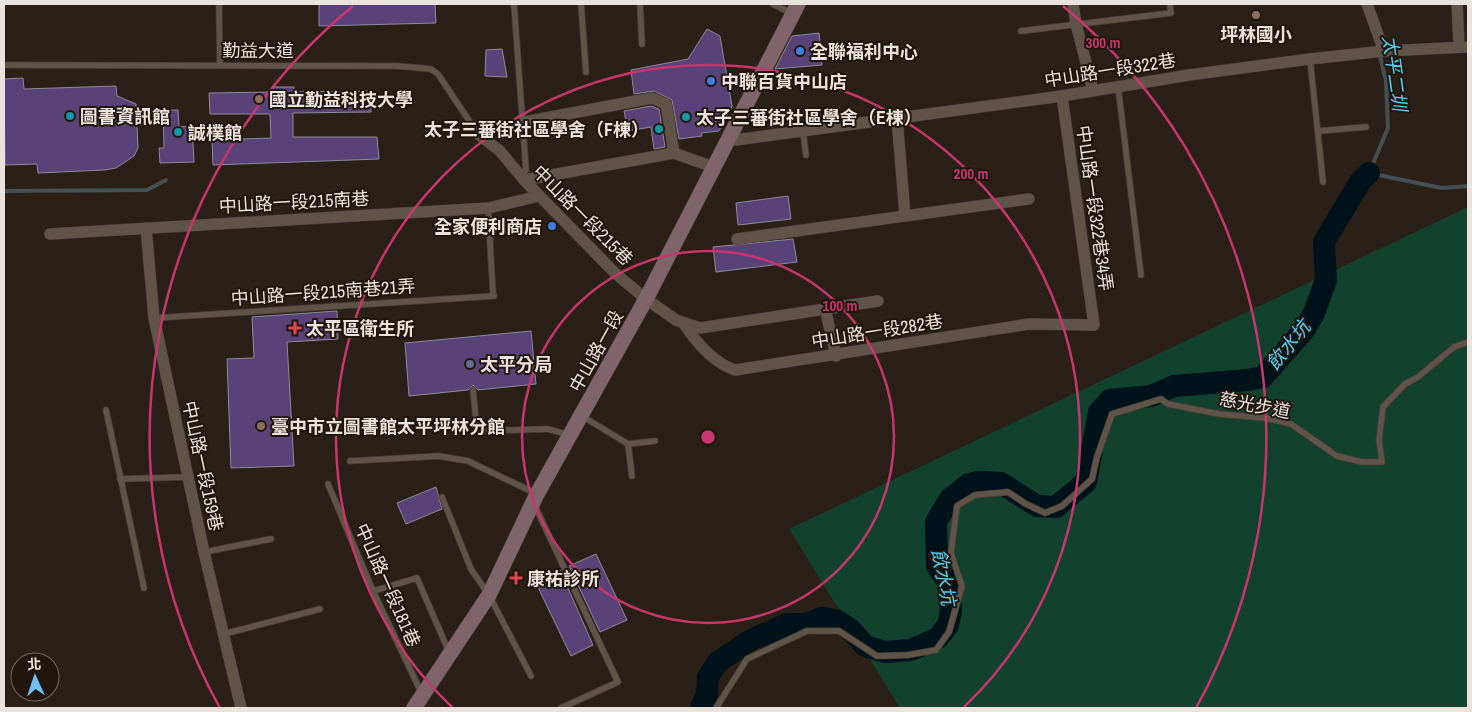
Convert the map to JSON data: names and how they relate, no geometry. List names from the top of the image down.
{
  "streets": {
    "main road": ["中山路一段"],
    "street": [
      "中山路一段322巷",
      "中山路一段215南巷",
      "中山路一段322巷34弄",
      "中山路一段215巷",
      "中山路一段282巷",
      "中山路一段159巷"
    ],
    "lane": [
      "勤益大道",
      "中山路一段215南巷21弄",
      "慈光步道",
      "中山路一段181巷"
    ]
  },
  "crossings": [
    ["勤益大道", "中山路一段215巷"],
    ["中山路一段322巷", "中山路一段322巷34弄"],
    ["中山路一段322巷", "中山路一段"],
    ["中山路一段215南巷", "中山路一段215巷"],
    ["中山路一段215南巷", "中山路一段215南巷21弄"],
    ["中山路一段215南巷", "中山路一段159巷"],
    ["中山路一段322巷34弄", "中山路一段282巷"],
    ["中山路一段215巷", "中山路一段282巷"],
    ["中山路一段215巷", "中山路一段"],
    ["中山路一段215南巷21弄", "中山路一段159巷"],
    ["中山路一段", "中山路一段181巷"]
  ],
  "water": ["太平二圳", "飲水坑"],
  "places": {
    "other": [
      "坪林國小",
      "全聯福利中心",
      "中聯百貨中山店",
      "國立勤益科技大學",
      "圖書資訊館",
      "太子三蕃街社區學舍（E棟）",
      "太子三蕃街社區學舍（F棟）",
      "誠樸館",
      "全家便利商店",
      "太平分局",
      "臺中市立圖書館太平坪林分館"
    ],
    "health": ["太平區衛生所", "康祐診所"]
  },
  "north": "top",
  "rings": ["300 m", "200 m", "100 m"]
}
